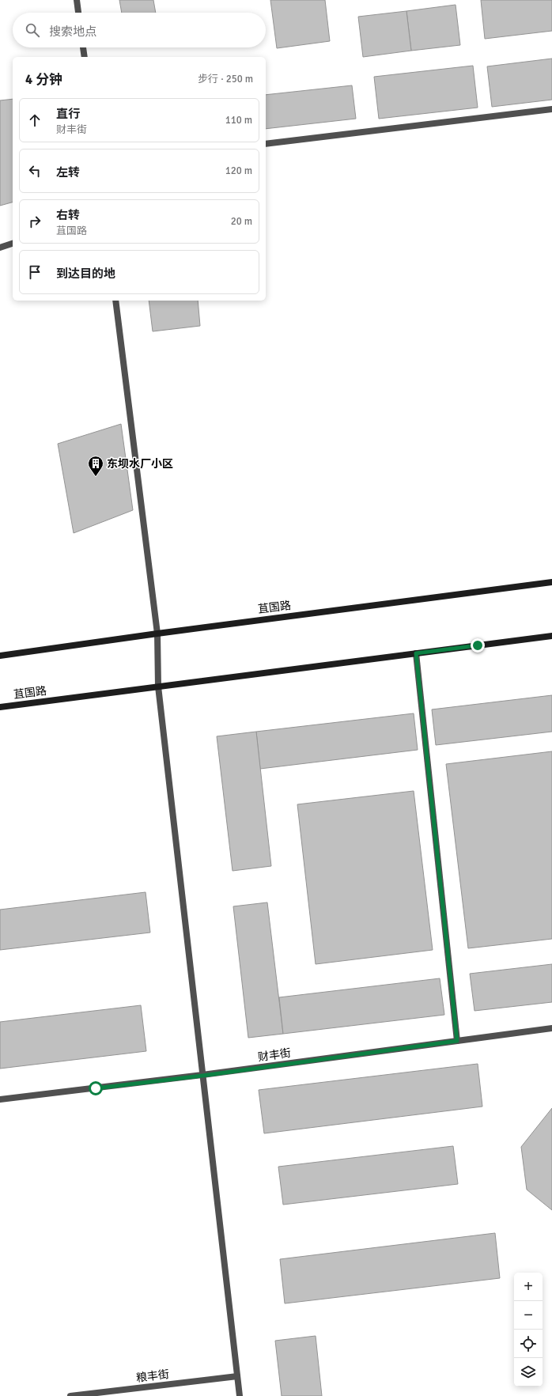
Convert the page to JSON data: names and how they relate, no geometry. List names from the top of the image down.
{
  "streets": {
    "main road": ["苴国路"],
    "street": ["财丰街", "粮丰街"]
  },
  "places": {
    "building": ["东坝水厂小区"]
  },
  "page": {
    "search": "搜索地点",
    "heading": ["4 分钟", "步行 · 250 m"],
    "list": [
      ["直行", "财丰街", "110 m"],
      ["左转", "120 m"],
      ["右转", "苴国路", "20 m"],
      "到达目的地"
    ],
    "map_buttons": ["+", "−"]
  }
}
